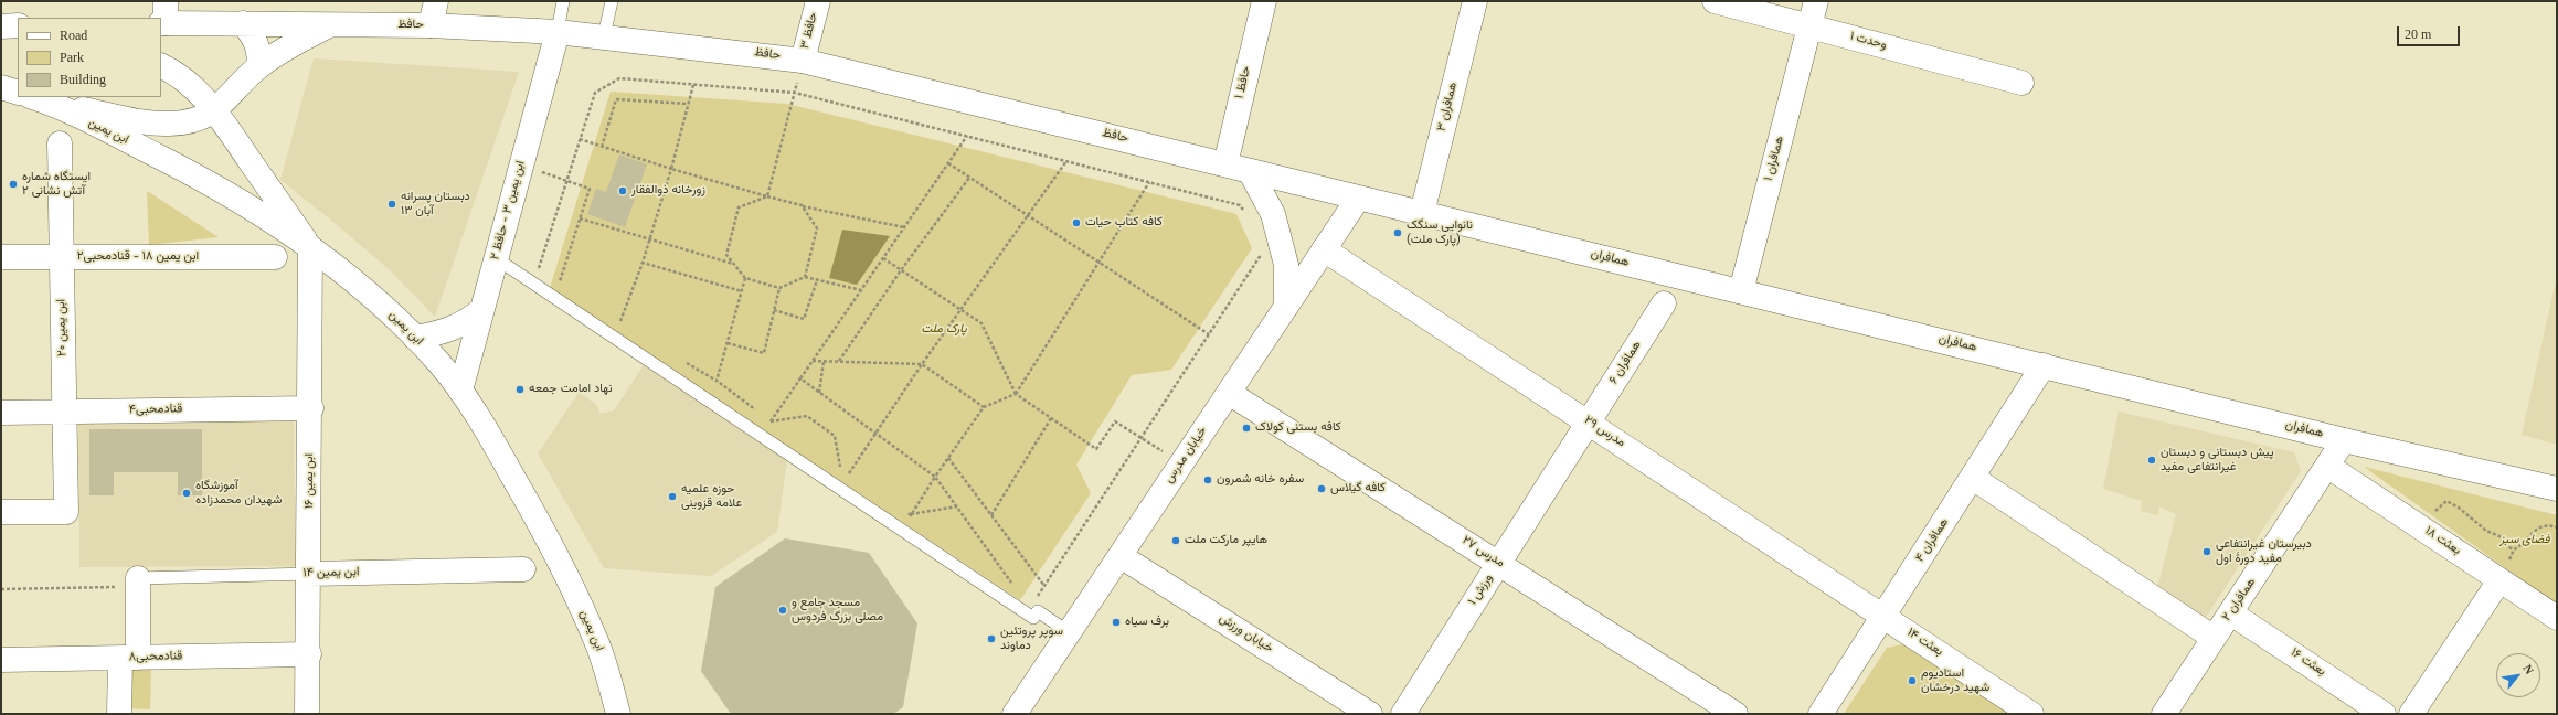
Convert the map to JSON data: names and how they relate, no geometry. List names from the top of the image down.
{
  "streets": {
    "street": [
      "حافظ",
      "حافظ ۳",
      "وحدت ۱",
      "حافظ ۱",
      "همافران ۳",
      "ابن یمین",
      "همافران ۱",
      "ابن یمین ۳ - حافظ ۲",
      "ابن یمین ۱۸ - قنادمحبی۲",
      "همافران",
      "ابن یمین ۲۰",
      "همافران ۶",
      "قنادمحبی۴",
      "مدرس ۲۹",
      "خیابان مدرس",
      "ابن یمین ۱۶",
      "همافران ۴",
      "بعثت ۱۸",
      "مدرس ۲۷",
      "ابن یمین ۱۴",
      "ورزش ۱",
      "همافران ۲",
      "خیابان ورزش",
      "بعثت ۱۴",
      "قنادمحبی۸",
      "بعثت ۱۶"
    ]
  },
  "crossings": [
    ["حافظ", "حافظ ۳"],
    ["حافظ", "حافظ ۱"],
    ["حافظ", "ابن یمین ۳ - حافظ ۲"],
    ["حافظ", "همافران"],
    ["حافظ", "خیابان مدرس"],
    ["وحدت ۱", "همافران ۱"],
    ["همافران ۳", "همافران"],
    ["ابن یمین", "ابن یمین ۳ - حافظ ۲"],
    ["ابن یمین", "ابن یمین ۱۶"],
    ["همافران ۱", "همافران"],
    ["ابن یمین ۱۸ - قنادمحبی۲", "ابن یمین ۲۰"],
    ["همافران", "خیابان مدرس"],
    ["همافران", "همافران ۴"],
    ["همافران", "همافران ۲"],
    ["ابن یمین ۲۰", "قنادمحبی۴"],
    ["همافران ۶", "مدرس ۲۹"],
    ["همافران ۶", "ورزش ۱"],
    ["قنادمحبی۴", "ابن یمین ۱۶"],
    ["مدرس ۲۹", "خیابان مدرس"],
    ["مدرس ۲۹", "همافران ۴"],
    ["مدرس ۲۹", "ورزش ۱"],
    ["مدرس ۲۹", "بعثت ۱۴"],
    ["خیابان مدرس", "مدرس ۲۷"],
    ["خیابان مدرس", "خیابان ورزش"],
    ["ابن یمین ۱۶", "ابن یمین ۱۴"],
    ["ابن یمین ۱۶", "قنادمحبی۸"],
    ["همافران ۴", "بعثت ۱۴"],
    ["بعثت ۱۸", "همافران ۲"],
    ["مدرس ۲۷", "ورزش ۱"],
    ["همافران ۲", "بعثت ۱۶"]
  ],
  "parks": ["پارک ملت", "فضای سبز"],
  "places": [
    "ایستگاه شماره ۲ آتش نشانی",
    "زورخانه ذوالفقار",
    "دبستان پسرانه ۱۳ آبان",
    "کافه کتاب حیات",
    "نانوایی سنگک (پارک ملت)",
    "نهاد امامت جمعه",
    "کافه بستنی کولاک",
    "پیش دبستانی و دبستان غیرانتفاعی مفید",
    "سفره خانه شمرون",
    "کافه گیلاس",
    "آموزشگاه شهیدان محمدزاده",
    "حوزه علمیه علامه قزوینی",
    "هایپر مارکت ملت",
    "دبیرستان غیرانتفاعی مفید دورهٔ اول",
    "مسجد جامع و مصلی بزرگ فردوس",
    "برف سیاه",
    "سوپر پروتئین دماوند",
    "استادیوم شهید درخشان"
  ],
  "legend": ["Road", "Park", "Building"],
  "scale_bar": "20 m",
  "north": "top right"
}
